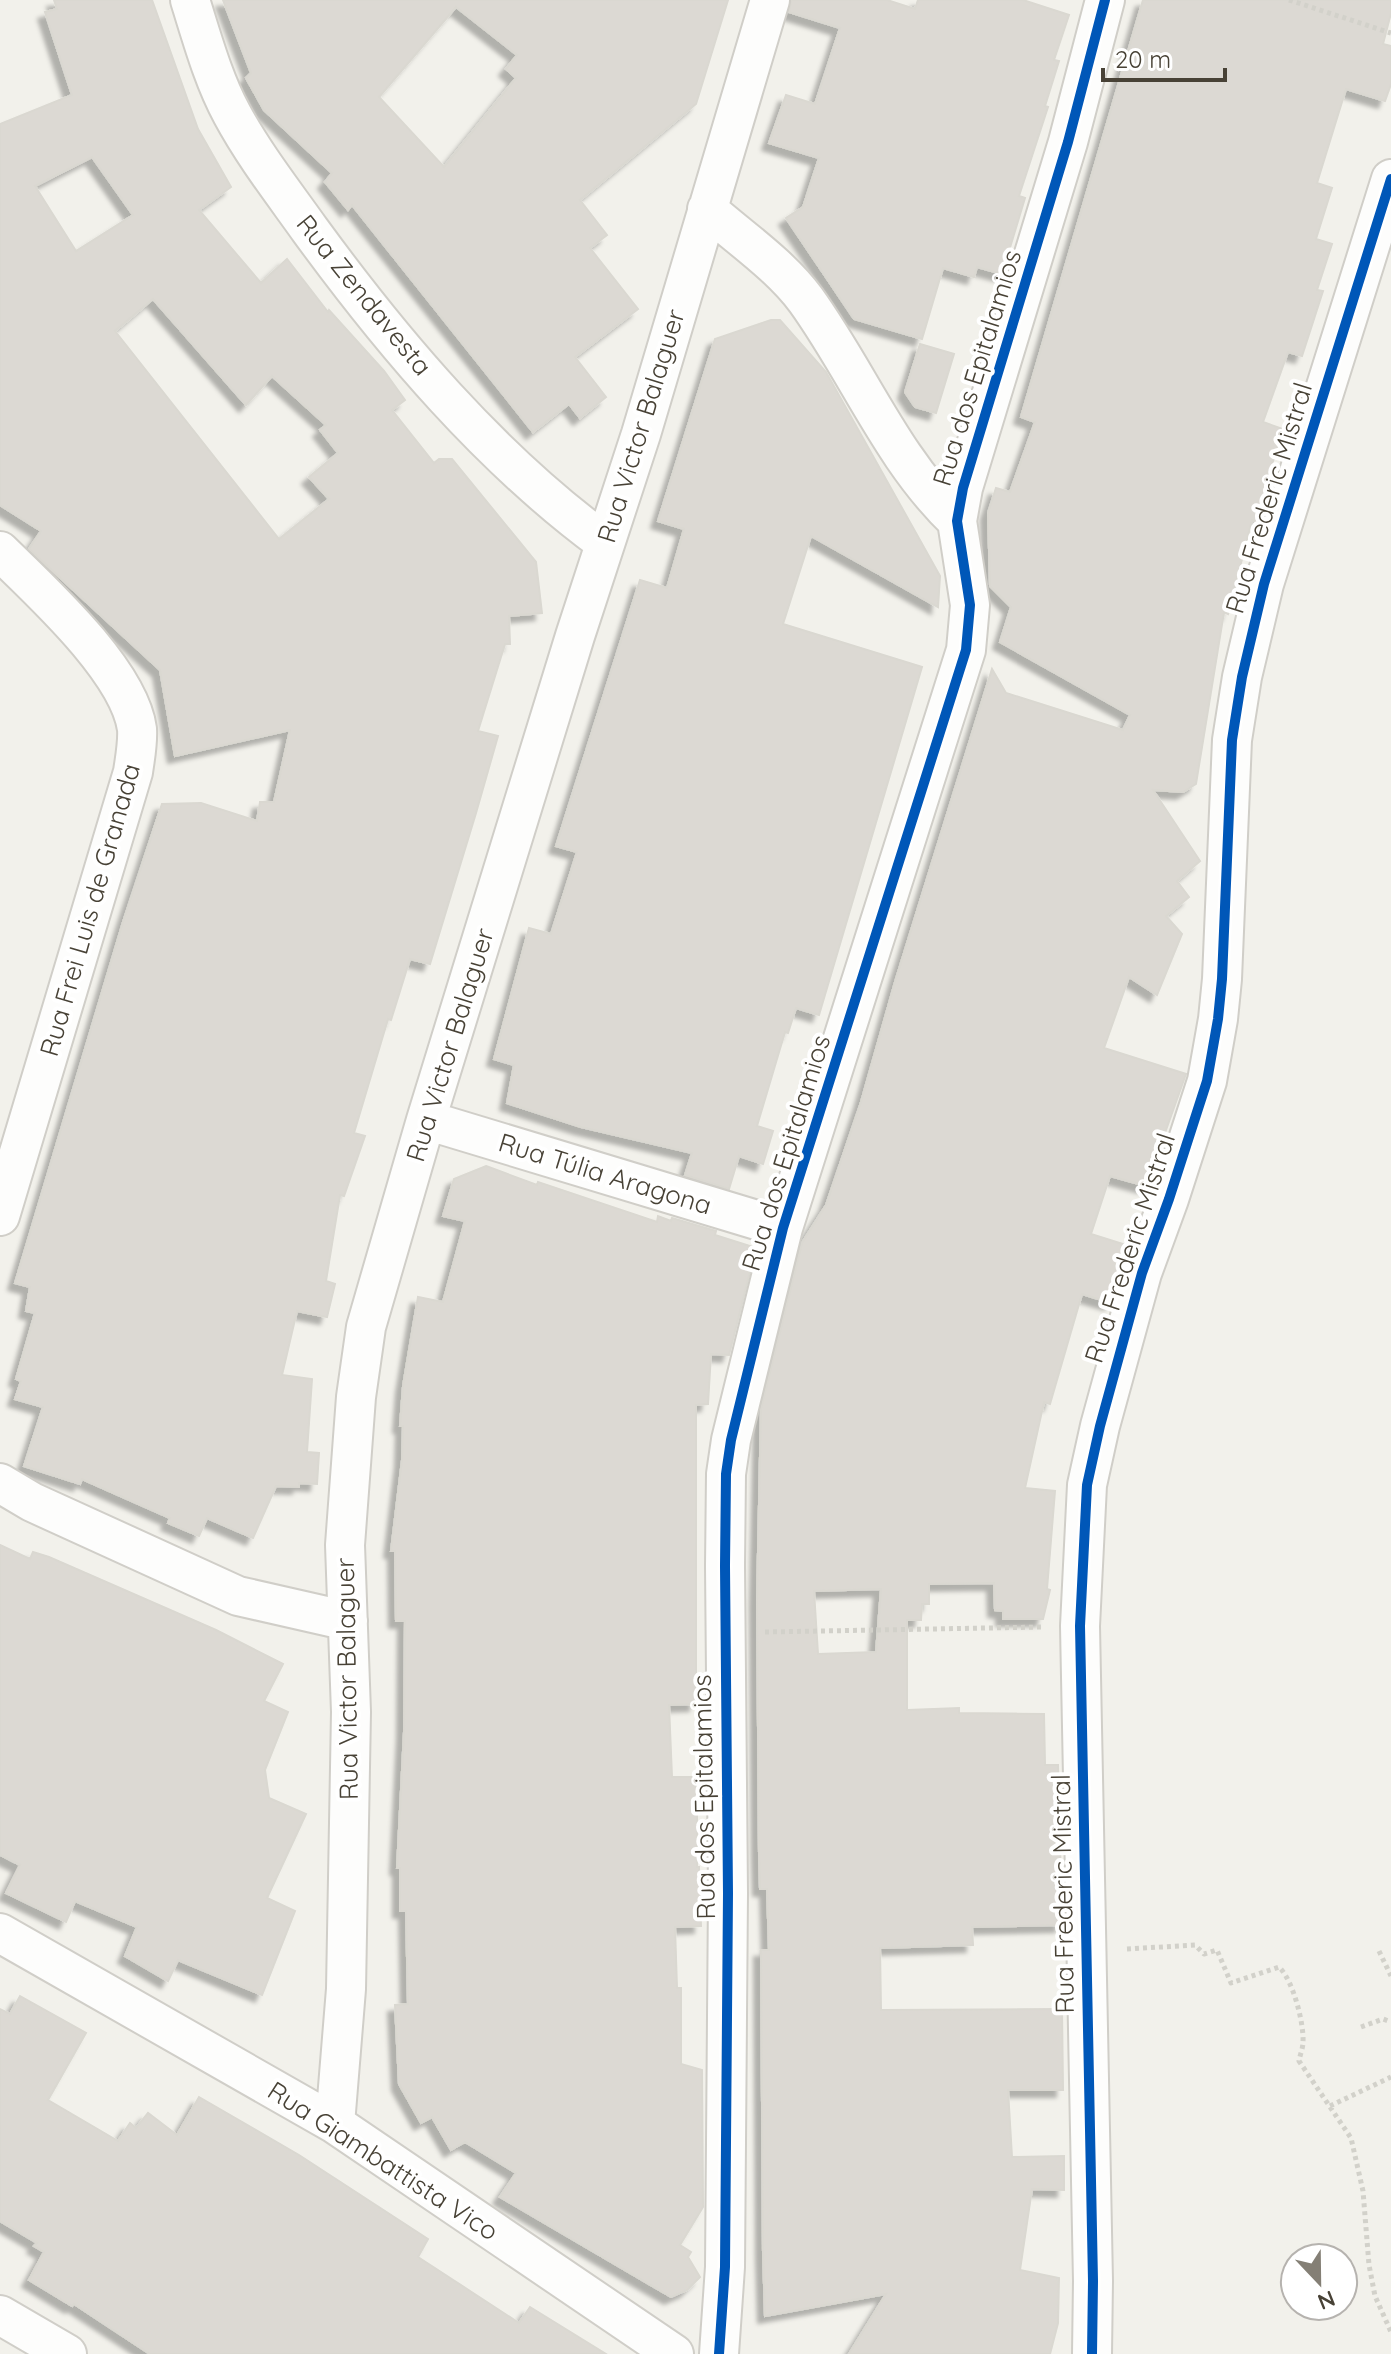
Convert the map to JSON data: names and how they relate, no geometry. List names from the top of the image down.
{
  "streets": {
    "street": [
      "Rua Zendavesta",
      "Rua dos Epitalamios",
      "Rua Victor Balaguer",
      "Rua Frederic Mistral",
      "Rua Frei Luis de Granada",
      "Rua Túlia Aragona",
      "Rua Giambattista Vico"
    ]
  },
  "crossings": [
    ["Rua Zendavesta", "Rua Victor Balaguer"],
    ["Rua dos Epitalamios", "Rua Túlia Aragona"],
    ["Rua Victor Balaguer", "Rua Túlia Aragona"],
    ["Rua Victor Balaguer", "Rua Giambattista Vico"]
  ],
  "scale_bar": "20 m",
  "north": "bottom"
}
